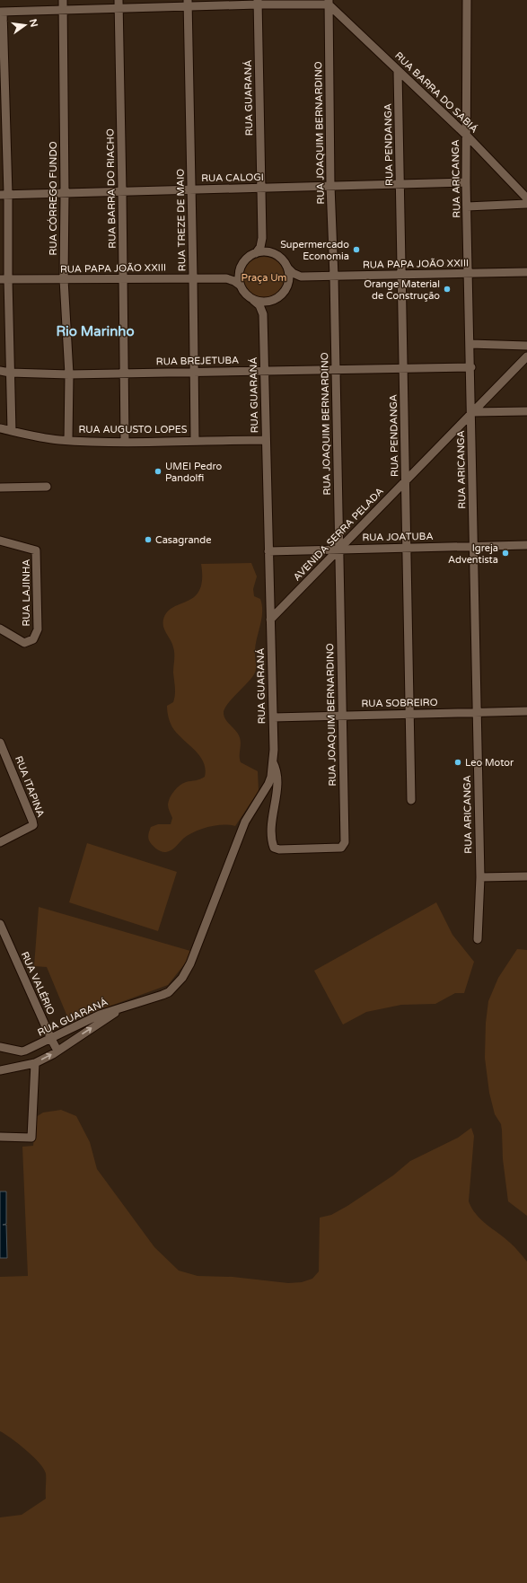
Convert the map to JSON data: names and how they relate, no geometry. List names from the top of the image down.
{
  "streets": {
    "street": [
      "RUA BARRA DO SABIÁ",
      "RUA GUARANÁ",
      "RUA JOAQUIM BERNARDINO",
      "RUA PENDANGA",
      "RUA CALOGI",
      "RUA ARICANGA",
      "RUA BARRA DO RIACHO",
      "RUA CÓRREGO FUNDO",
      "RUA TREZE DE MAIO",
      "RUA PAPA JOÃO XXIII",
      "RUA BREJETUBA",
      "RUA AUGUSTO LOPES",
      "AVENIDA SERRA PELADA",
      "RUA JOATUBA",
      "RUA LAJINHA",
      "RUA SOBREIRO",
      "RUA ITAPINA",
      "RUA VALÉRIO"
    ]
  },
  "crossings": [
    ["RUA BARRA DO SABIÁ", "RUA JOAQUIM BERNARDINO"],
    ["RUA BARRA DO SABIÁ", "RUA PENDANGA"],
    ["RUA BARRA DO SABIÁ", "RUA ARICANGA"],
    ["RUA GUARANÁ", "RUA JOAQUIM BERNARDINO"],
    ["RUA GUARANÁ", "RUA CALOGI"],
    ["RUA GUARANÁ", "RUA PAPA JOÃO XXIII"],
    ["RUA GUARANÁ", "RUA BREJETUBA"],
    ["RUA GUARANÁ", "RUA AUGUSTO LOPES"],
    ["RUA GUARANÁ", "AVENIDA SERRA PELADA"],
    ["RUA GUARANÁ", "RUA JOATUBA"],
    ["RUA GUARANÁ", "RUA SOBREIRO"],
    ["RUA GUARANÁ", "RUA VALÉRIO"],
    ["RUA JOAQUIM BERNARDINO", "RUA CALOGI"],
    ["RUA JOAQUIM BERNARDINO", "RUA PAPA JOÃO XXIII"],
    ["RUA JOAQUIM BERNARDINO", "RUA BREJETUBA"],
    ["RUA JOAQUIM BERNARDINO", "AVENIDA SERRA PELADA"],
    ["RUA JOAQUIM BERNARDINO", "RUA JOATUBA"],
    ["RUA JOAQUIM BERNARDINO", "RUA SOBREIRO"],
    ["RUA PENDANGA", "RUA CALOGI"],
    ["RUA PENDANGA", "RUA PAPA JOÃO XXIII"],
    ["RUA PENDANGA", "RUA BREJETUBA"],
    ["RUA PENDANGA", "AVENIDA SERRA PELADA"],
    ["RUA PENDANGA", "RUA JOATUBA"],
    ["RUA PENDANGA", "RUA SOBREIRO"],
    ["RUA CALOGI", "RUA ARICANGA"],
    ["RUA CALOGI", "RUA BARRA DO RIACHO"],
    ["RUA CALOGI", "RUA CÓRREGO FUNDO"],
    ["RUA CALOGI", "RUA TREZE DE MAIO"],
    ["RUA ARICANGA", "RUA PAPA JOÃO XXIII"],
    ["RUA ARICANGA", "RUA BREJETUBA"],
    ["RUA ARICANGA", "AVENIDA SERRA PELADA"],
    ["RUA ARICANGA", "RUA JOATUBA"],
    ["RUA ARICANGA", "RUA SOBREIRO"],
    ["RUA BARRA DO RIACHO", "RUA PAPA JOÃO XXIII"],
    ["RUA BARRA DO RIACHO", "RUA BREJETUBA"],
    ["RUA BARRA DO RIACHO", "RUA AUGUSTO LOPES"],
    ["RUA CÓRREGO FUNDO", "RUA PAPA JOÃO XXIII"],
    ["RUA CÓRREGO FUNDO", "RUA BREJETUBA"],
    ["RUA CÓRREGO FUNDO", "RUA AUGUSTO LOPES"],
    ["RUA TREZE DE MAIO", "RUA PAPA JOÃO XXIII"],
    ["RUA TREZE DE MAIO", "RUA BREJETUBA"],
    ["RUA TREZE DE MAIO", "RUA AUGUSTO LOPES"],
    ["AVENIDA SERRA PELADA", "RUA JOATUBA"]
  ],
  "districts": ["Rio Marinho"],
  "parks": ["Praça Um"],
  "places": [
    "Supermercado Economia",
    "Orange Material de Construção",
    "UMEI Pedro Pandolfi",
    "Casagrande",
    "Igreja Adventista",
    "Leo Motor"
  ],
  "north": "right"
}
